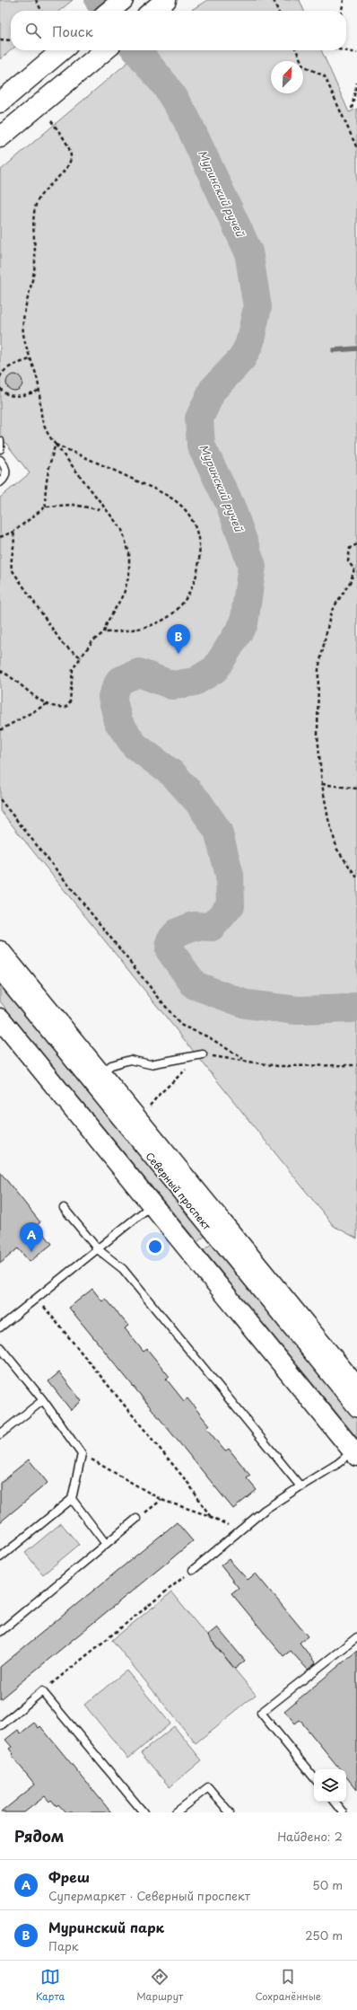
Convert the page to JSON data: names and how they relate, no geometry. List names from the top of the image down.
{
  "streets": {
    "main road": ["Северный проспект"]
  },
  "water": ["Муринский ручей"],
  "north": "top right",
  "page": {
    "search": "Поиск",
    "pins": ["B", "A"],
    "heading": ["Рядом", "Найдено: 2"],
    "list": [
      {
        "mark": "A",
        "name": "Фреш",
        "note": "Супермаркет · Северный проспект",
        "value": "50 m"
      },
      {
        "mark": "B",
        "name": "Муринский парк",
        "note": "Парк",
        "value": "250 m"
      }
    ],
    "nav": ["Карта", "Маршрут", "Сохранённые"]
  }
}
